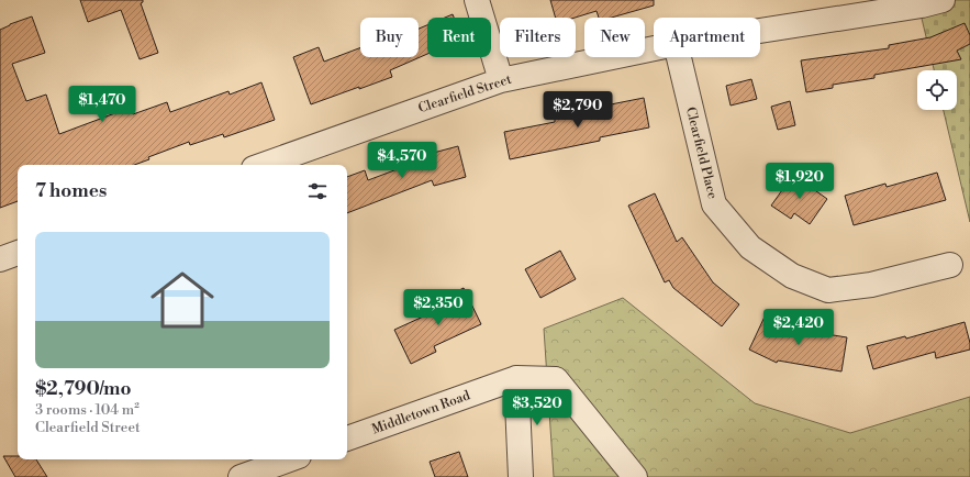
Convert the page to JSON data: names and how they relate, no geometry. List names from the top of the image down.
{
  "streets": {
    "street": ["Clearfield Street", "Clearfield Place", "Middletown Road"]
  },
  "page": {
    "chip": [
      "Buy",
      "Rent",
      "Filters",
      "New",
      "Apartment"
    ],
    "price": [
      "$1,470",
      "$2,790",
      "$4,570",
      "$1,920",
      "$2,350",
      "$2,420",
      "$3,520"
    ],
    "heading": "7 homes",
    "list": [
      {
        "name": "$2,790/mo",
        "note": "3 rooms · 104 m² · Clearfield Street"
      }
    ]
  }
}
